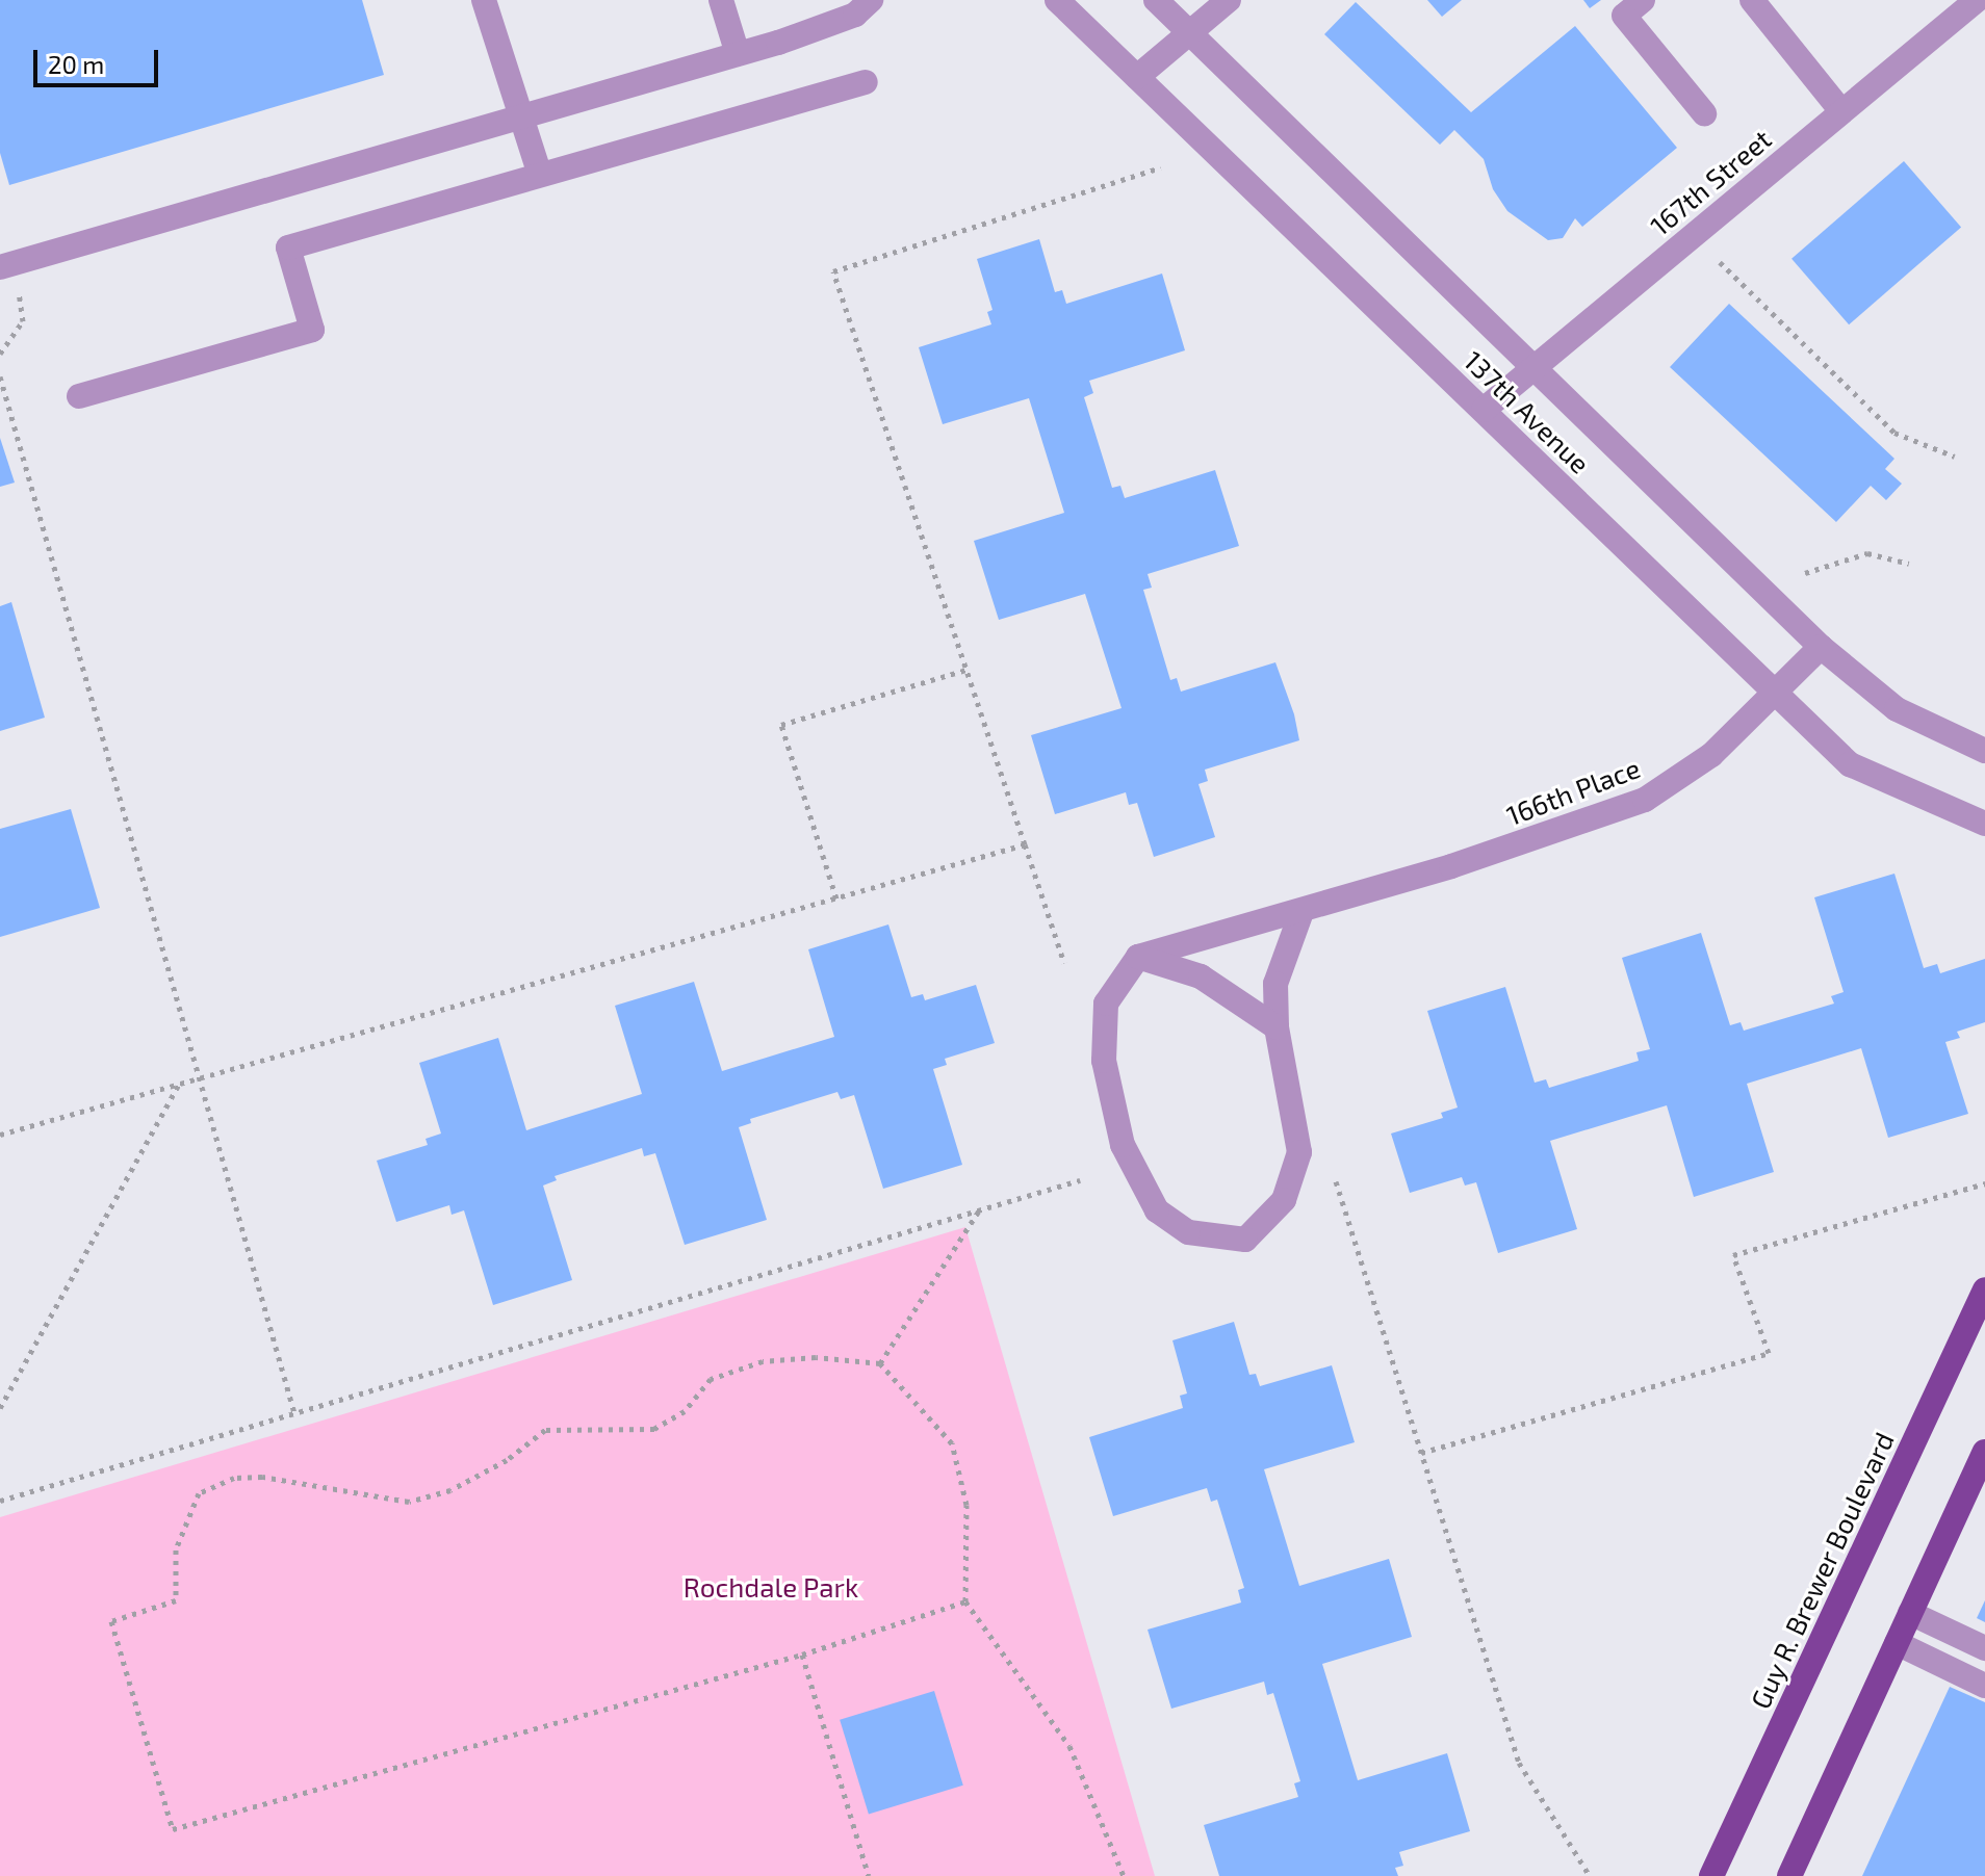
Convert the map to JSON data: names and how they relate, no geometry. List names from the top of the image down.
{
  "streets": {
    "main road": ["Guy R. Brewer Boulevard"],
    "street": ["167th Street", "137th Avenue", "166th Place"]
  },
  "crossings": [
    ["167th Street", "137th Avenue"],
    ["137th Avenue", "166th Place"]
  ],
  "parks": ["Rochdale Park"],
  "scale_bar": "20 m"
}
